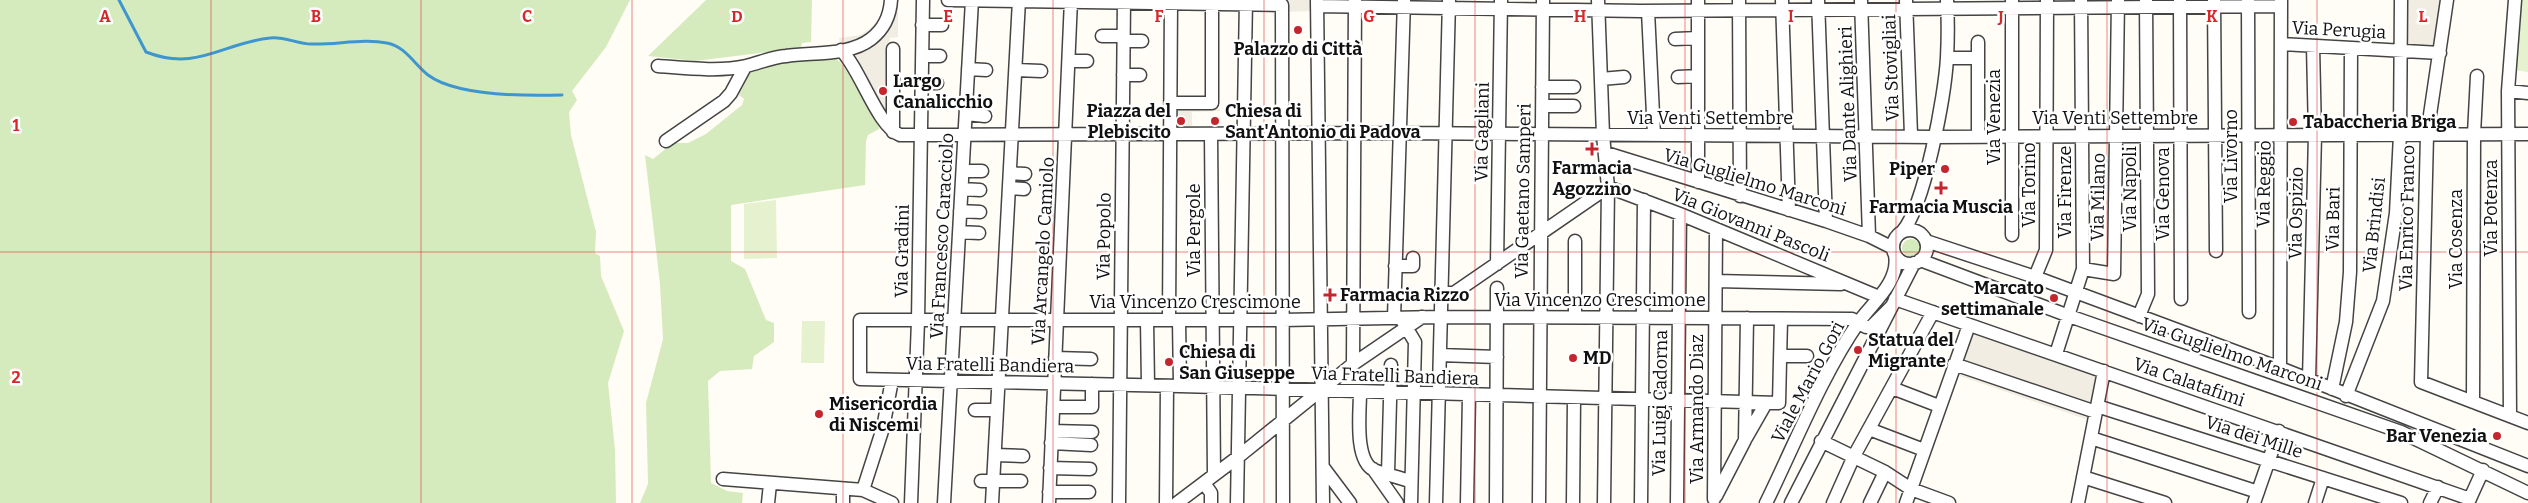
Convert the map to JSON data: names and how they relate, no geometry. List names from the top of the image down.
{
  "streets": {
    "street": [
      "Via Perugia",
      "Via Stovigliai",
      "Via Dante Alighieri",
      "Via Venezia",
      "Via Venti Settembre",
      "Via Gagliani",
      "Via Livorno",
      "Via Guglielmo Marconi",
      "Via Reggio",
      "Via Torino",
      "Via Napoli",
      "Via Gaetano Samperi",
      "Via Firenze",
      "Via Genova",
      "Via Milano",
      "Via Potenza",
      "Via Ospizio",
      "Via Enrico Franco",
      "Via Bari",
      "Via Giovanni Pascoli",
      "Via Brindisi",
      "Via Pergole",
      "Via Francesco Caracciolo",
      "Via Popolo",
      "Via Cosenza",
      "Via Gradini",
      "Via Arcangelo Camiolo",
      "Via Vincenzo Crescimone",
      "Via Fratelli Bandiera",
      "Viale Mario Gori",
      "Via Calatafimi",
      "Via Luigi Cadorna",
      "Via Armando Diaz",
      "Via dei Mille"
    ]
  },
  "crossings": [
    ["Via Perugia", "Via Reggio"],
    ["Via Perugia", "Via Ospizio"],
    ["Via Perugia", "Via Enrico Franco"],
    ["Via Perugia", "Via Bari"],
    ["Via Perugia", "Via Brindisi"],
    ["Via Stovigliai", "Via Venti Settembre"],
    ["Via Dante Alighieri", "Via Venti Settembre"],
    ["Via Dante Alighieri", "Via Guglielmo Marconi"],
    ["Via Venezia", "Via Venti Settembre"],
    ["Via Venti Settembre", "Via Gagliani"],
    ["Via Venti Settembre", "Via Livorno"],
    ["Via Venti Settembre", "Via Reggio"],
    ["Via Venti Settembre", "Via Torino"],
    ["Via Venti Settembre", "Via Napoli"],
    ["Via Venti Settembre", "Via Gaetano Samperi"],
    ["Via Venti Settembre", "Via Firenze"],
    ["Via Venti Settembre", "Via Genova"],
    ["Via Venti Settembre", "Via Milano"],
    ["Via Venti Settembre", "Via Potenza"],
    ["Via Venti Settembre", "Via Ospizio"],
    ["Via Venti Settembre", "Via Enrico Franco"],
    ["Via Venti Settembre", "Via Bari"],
    ["Via Venti Settembre", "Via Brindisi"],
    ["Via Venti Settembre", "Via Pergole"],
    ["Via Venti Settembre", "Via Francesco Caracciolo"],
    ["Via Venti Settembre", "Via Popolo"],
    ["Via Venti Settembre", "Via Cosenza"],
    ["Via Venti Settembre", "Via Gradini"],
    ["Via Venti Settembre", "Via Arcangelo Camiolo"],
    ["Via Guglielmo Marconi", "Via Reggio"],
    ["Via Guglielmo Marconi", "Via Torino"],
    ["Via Guglielmo Marconi", "Via Napoli"],
    ["Via Guglielmo Marconi", "Via Firenze"],
    ["Via Guglielmo Marconi", "Via Ospizio"],
    ["Via Guglielmo Marconi", "Via Bari"],
    ["Via Guglielmo Marconi", "Via Brindisi"],
    ["Via Guglielmo Marconi", "Viale Mario Gori"],
    ["Via Gaetano Samperi", "Via Vincenzo Crescimone"],
    ["Via Gaetano Samperi", "Via Fratelli Bandiera"],
    ["Via Firenze", "Via Milano"],
    ["Via Firenze", "Via Calatafimi"],
    ["Via Enrico Franco", "Via Cosenza"],
    ["Via Giovanni Pascoli", "Viale Mario Gori"],
    ["Via Giovanni Pascoli", "Via Luigi Cadorna"],
    ["Via Giovanni Pascoli", "Via Armando Diaz"],
    ["Via Pergole", "Via Vincenzo Crescimone"],
    ["Via Pergole", "Via Fratelli Bandiera"],
    ["Via Francesco Caracciolo", "Via Vincenzo Crescimone"],
    ["Via Francesco Caracciolo", "Via Fratelli Bandiera"],
    ["Via Popolo", "Via Vincenzo Crescimone"],
    ["Via Popolo", "Via Fratelli Bandiera"],
    ["Via Gradini", "Via Vincenzo Crescimone"],
    ["Via Gradini", "Via Fratelli Bandiera"],
    ["Via Arcangelo Camiolo", "Via Vincenzo Crescimone"],
    ["Via Arcangelo Camiolo", "Via Fratelli Bandiera"],
    ["Via Vincenzo Crescimone", "Via Fratelli Bandiera"],
    ["Via Vincenzo Crescimone", "Viale Mario Gori"],
    ["Via Vincenzo Crescimone", "Via Luigi Cadorna"],
    ["Via Vincenzo Crescimone", "Via Armando Diaz"],
    ["Via Fratelli Bandiera", "Via Luigi Cadorna"],
    ["Via Fratelli Bandiera", "Via Armando Diaz"]
  ],
  "places": {
    "other": [
      "Palazzo di Città",
      "Largo Canalicchio",
      "Piazza del Plebiscito",
      "Chiesa di Sant'Antonio di Padova",
      "Tabaccheria Briga",
      "Piper",
      "Marcato settimanale",
      "Statua del Migrante",
      "MD",
      "Chiesa di San Giuseppe",
      "Misericordia di Niscemi",
      "Bar Venezia"
    ],
    "health": ["Farmacia Agozzino", "Farmacia Muscia", "Farmacia Rizzo"]
  },
  "grid": {
    "columns": [
      "A",
      "B",
      "C",
      "D",
      "E",
      "F",
      "G",
      "H",
      "I",
      "J",
      "K",
      "L"
    ],
    "rows": ["1", "2"]
  }
}
